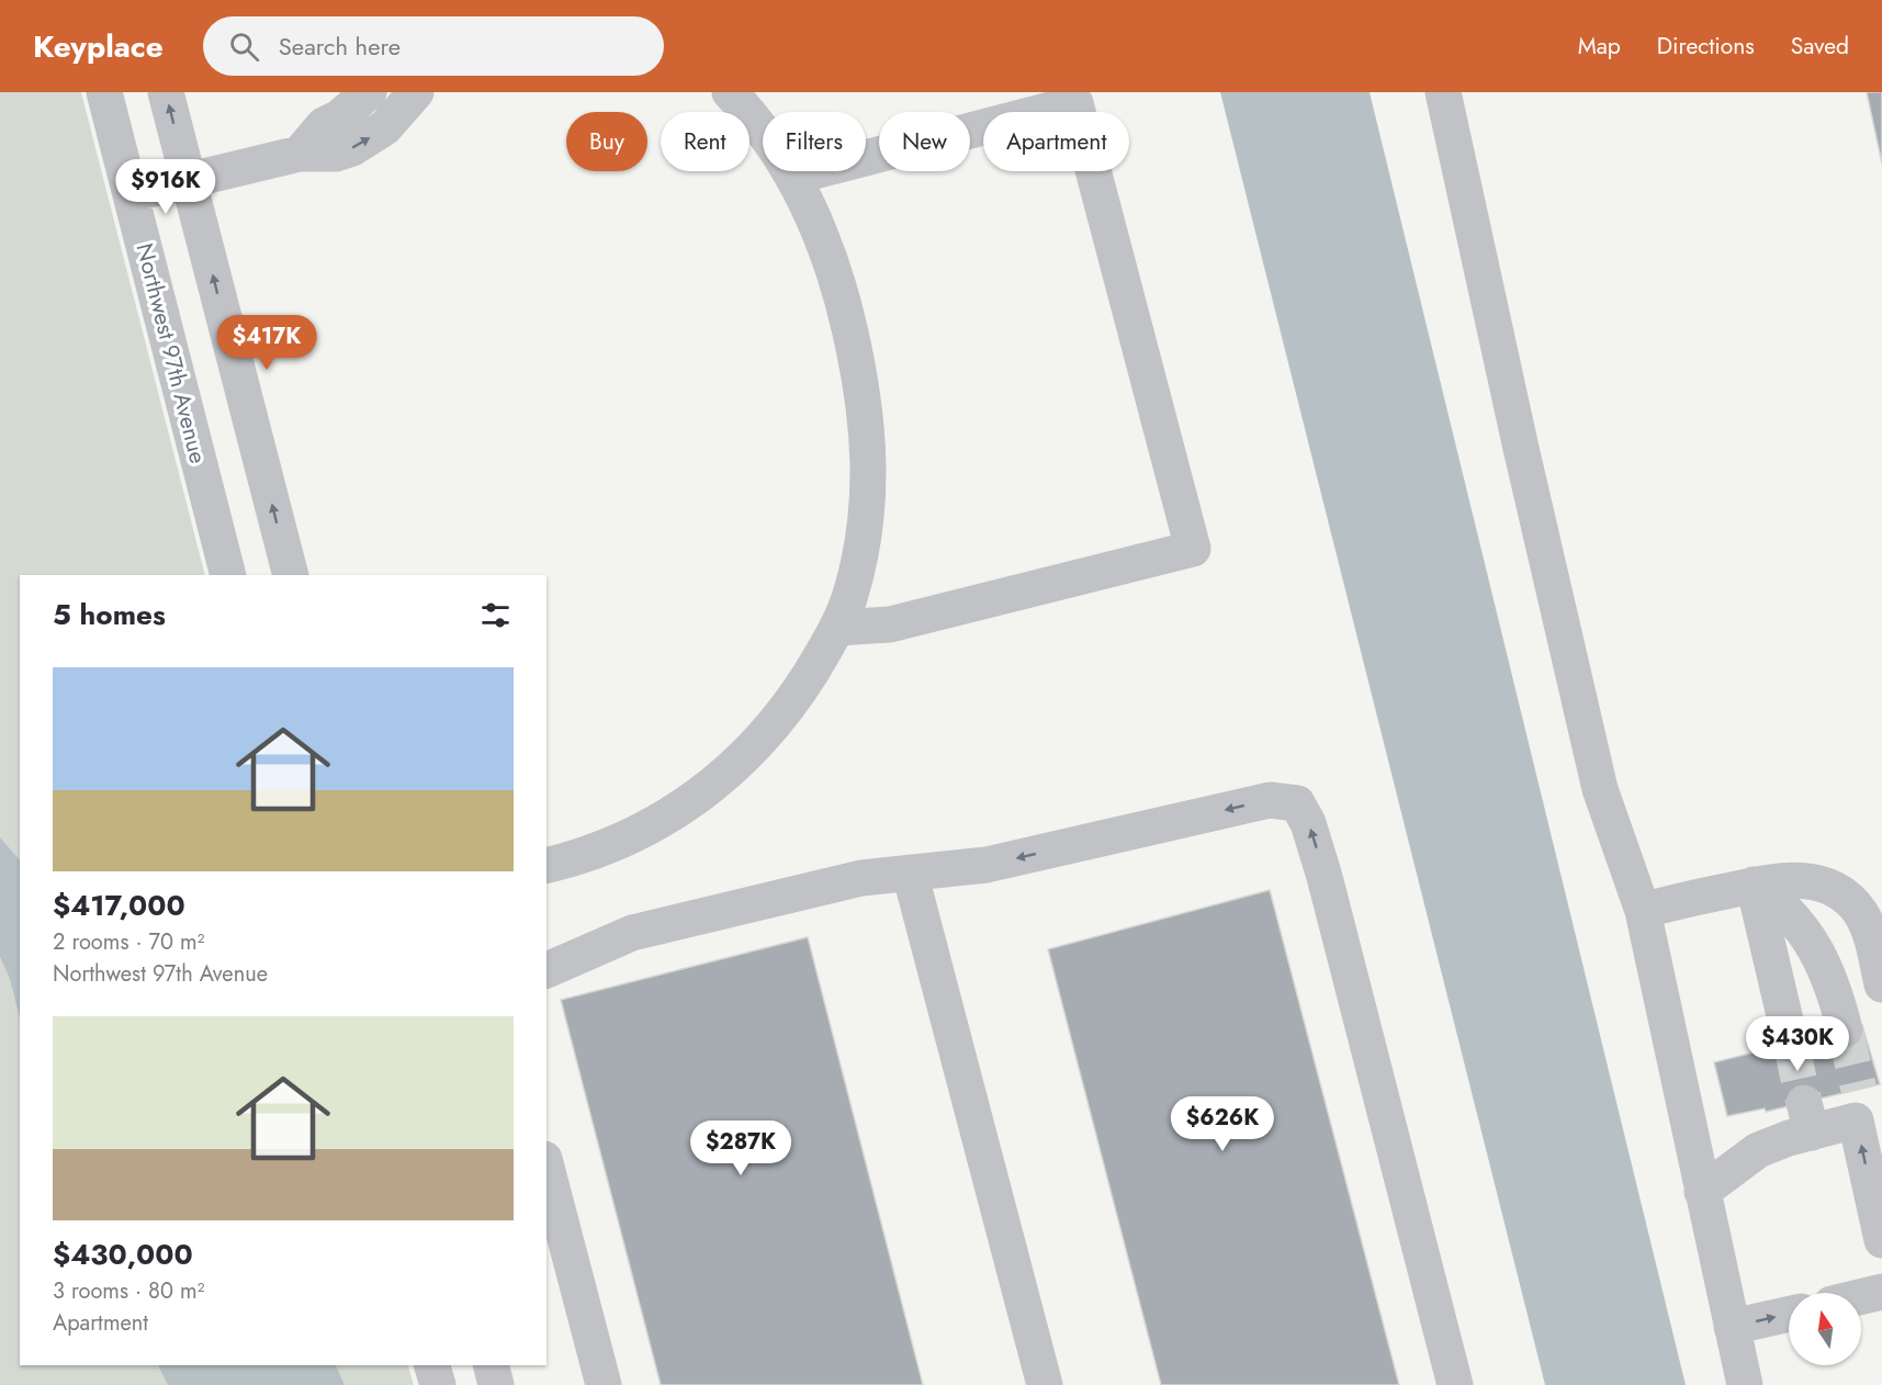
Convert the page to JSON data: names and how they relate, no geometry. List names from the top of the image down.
{
  "streets": {
    "street": ["Northwest 97th Avenue"]
  },
  "north": "top",
  "page": {
    "header": "Keyplace",
    "search": "Search here",
    "nav": ["Map", "Directions", "Saved"],
    "chip": [
      "Buy",
      "Rent",
      "Filters",
      "New",
      "Apartment"
    ],
    "price": [
      "$916K",
      "$417K",
      "$430K",
      "$626K",
      "$287K"
    ],
    "heading": "5 homes",
    "list": [
      {
        "name": "$417,000",
        "note": "2 rooms · 70 m² · Northwest 97th Avenue"
      },
      {
        "name": "$430,000",
        "note": "3 rooms · 80 m² · Apartment"
      }
    ]
  }
}
